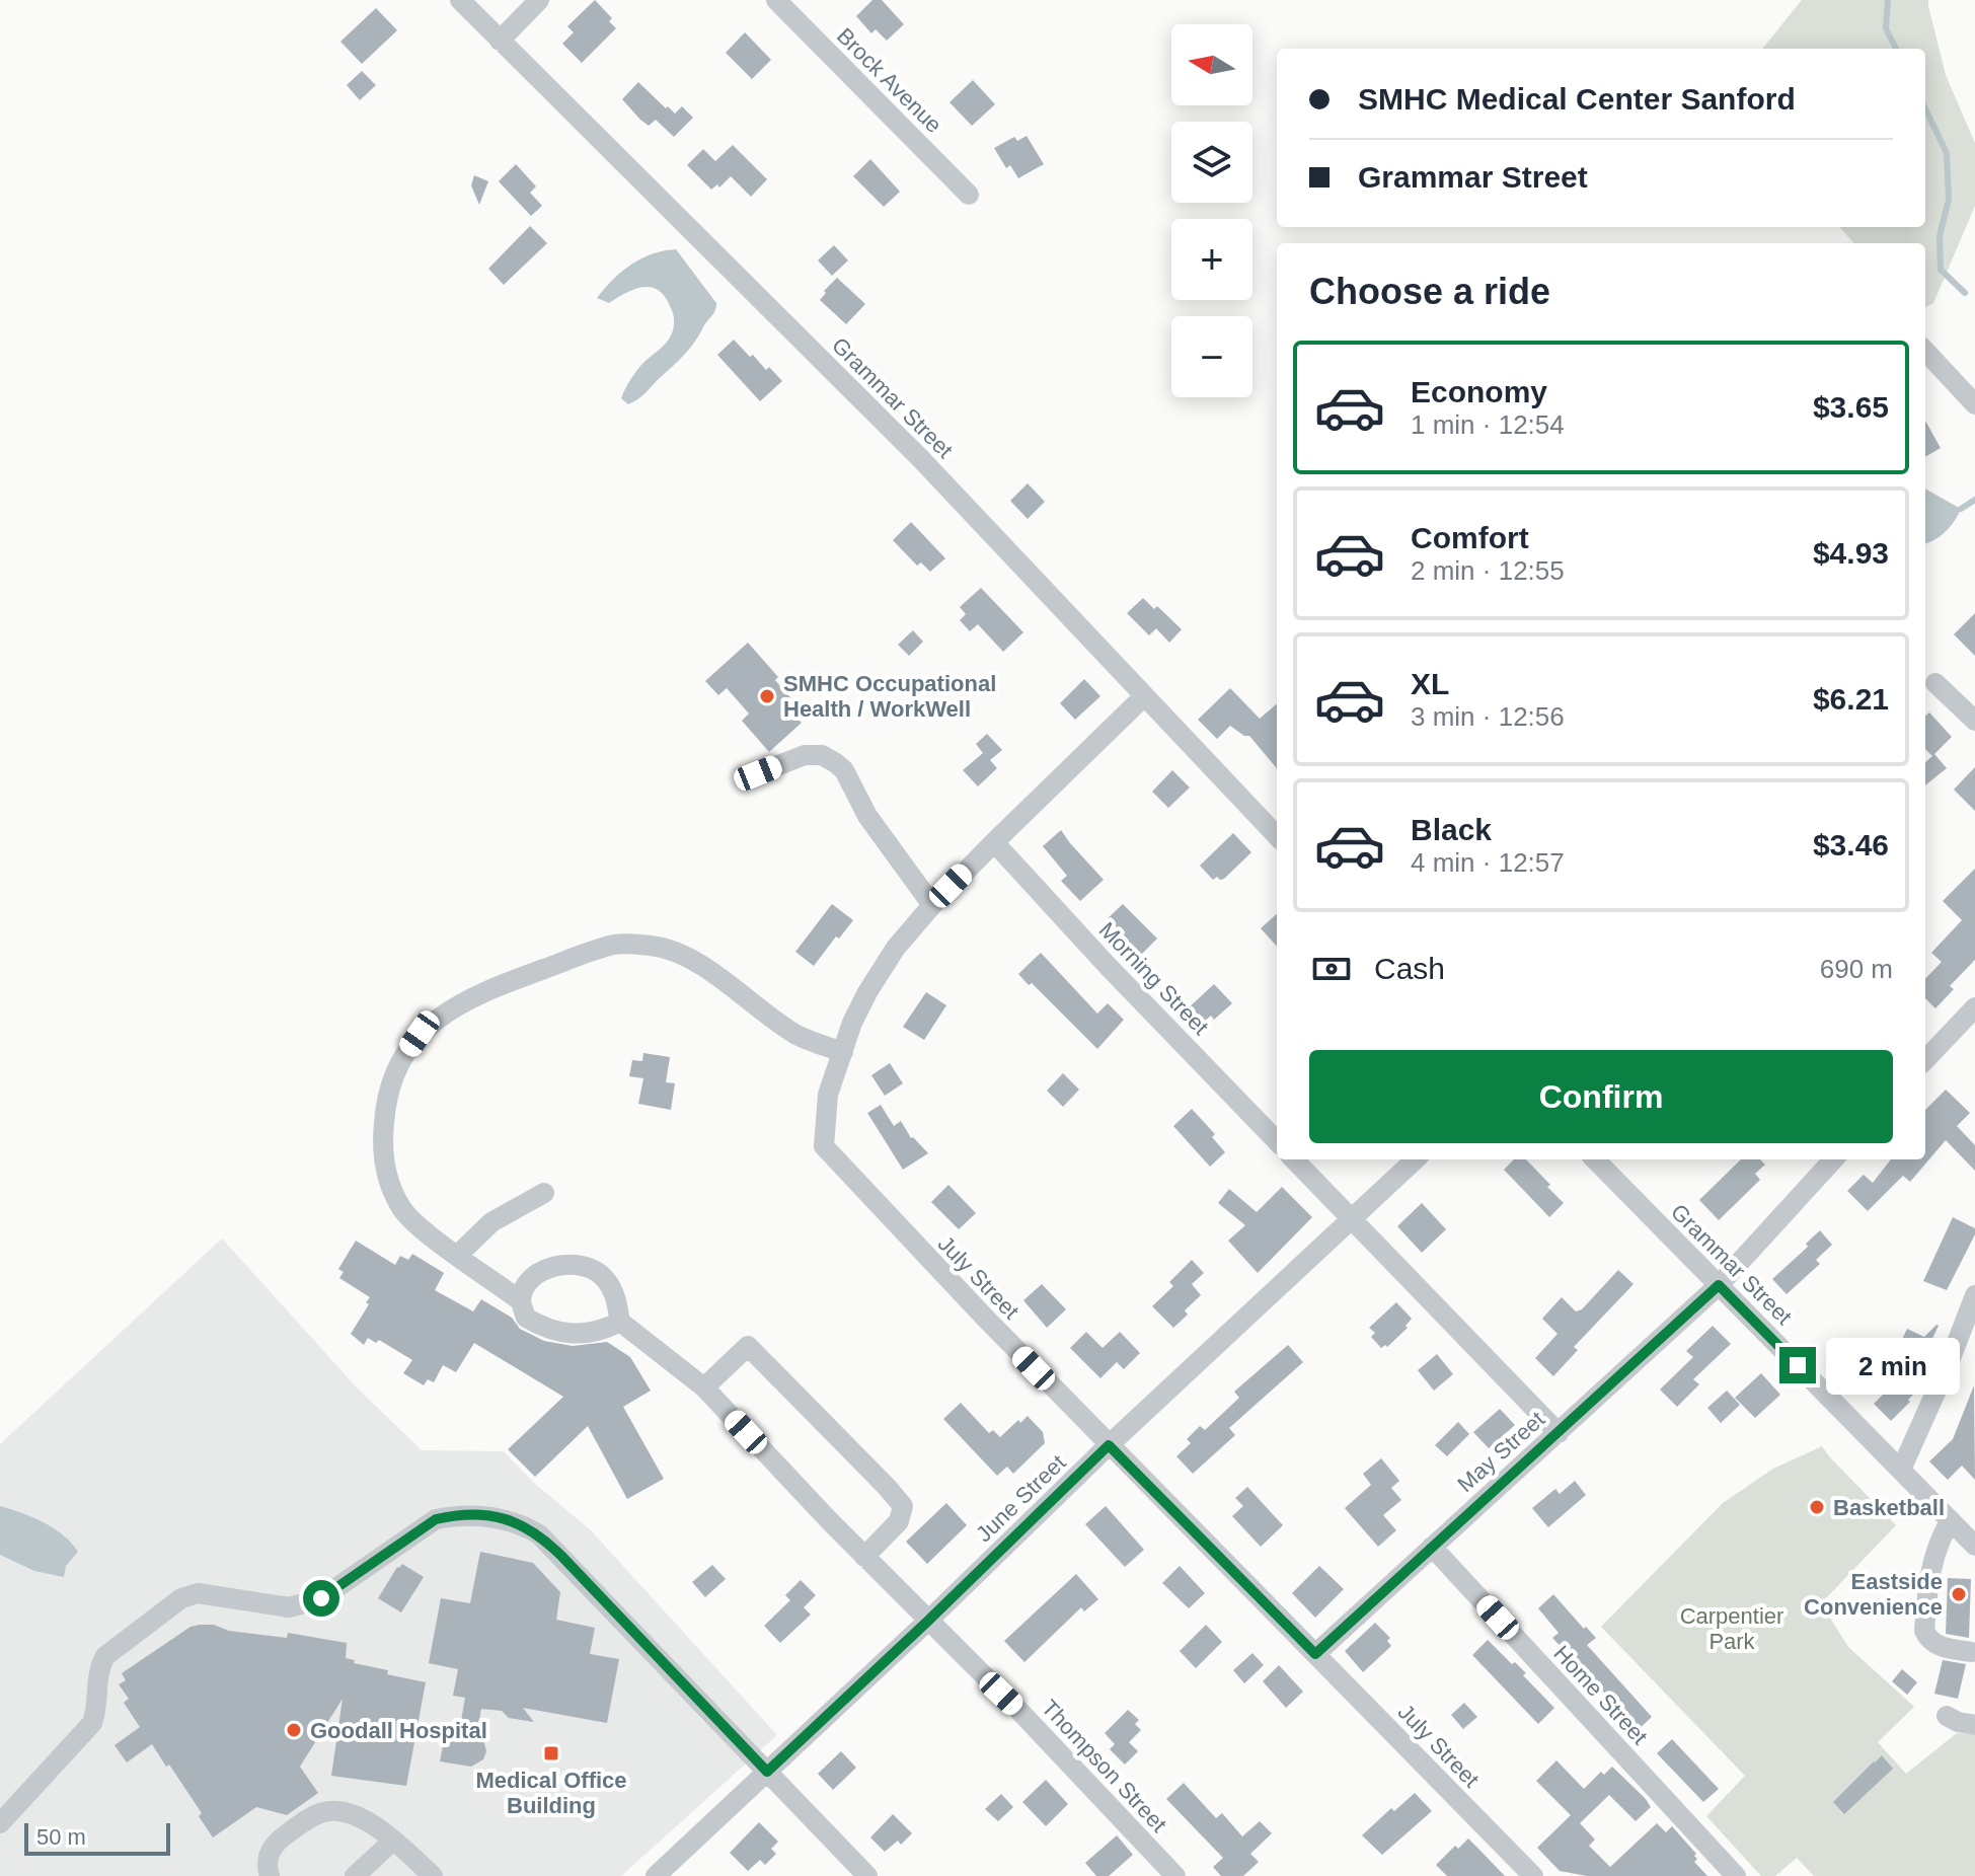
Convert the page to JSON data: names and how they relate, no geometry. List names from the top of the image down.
{
  "streets": {
    "street": [
      "Brock Avenue",
      "Grammar Street",
      "Morning Street",
      "July Street",
      "May Street",
      "June Street",
      "Home Street",
      "Thompson Street"
    ]
  },
  "crossings": [
    ["Grammar Street", "July Street"],
    ["Grammar Street", "May Street"],
    ["Morning Street", "July Street"],
    ["July Street", "May Street"],
    ["July Street", "June Street"],
    ["May Street", "Home Street"],
    ["June Street", "Thompson Street"]
  ],
  "parks": ["Carpentier Park"],
  "places": {
    "other": [
      "SMHC Occupational Health / WorkWell",
      "Basketball",
      "Eastside Convenience",
      "Goodall Hospital"
    ],
    "transit": ["Medical Office Building"]
  },
  "scale_bar": "50 m",
  "north": "left",
  "page": {
    "map_buttons": ["+", "−"],
    "banner": ["SMHC Medical Center Sanford", "Grammar Street"],
    "heading": "Choose a ride",
    "list": [
      {
        "name": "Economy",
        "note": "1 min · 12:54",
        "value": "$3.65"
      },
      {
        "name": "Comfort",
        "note": "2 min · 12:55",
        "value": "$4.93"
      },
      {
        "name": "XL",
        "note": "3 min · 12:56",
        "value": "$6.21"
      },
      {
        "name": "Black",
        "note": "4 min · 12:57",
        "value": "$3.46"
      }
    ],
    "pay": ["Cash", "690 m"],
    "buttons": "Confirm",
    "bubble": "2 min",
    "scale": "50 m"
  }
}
